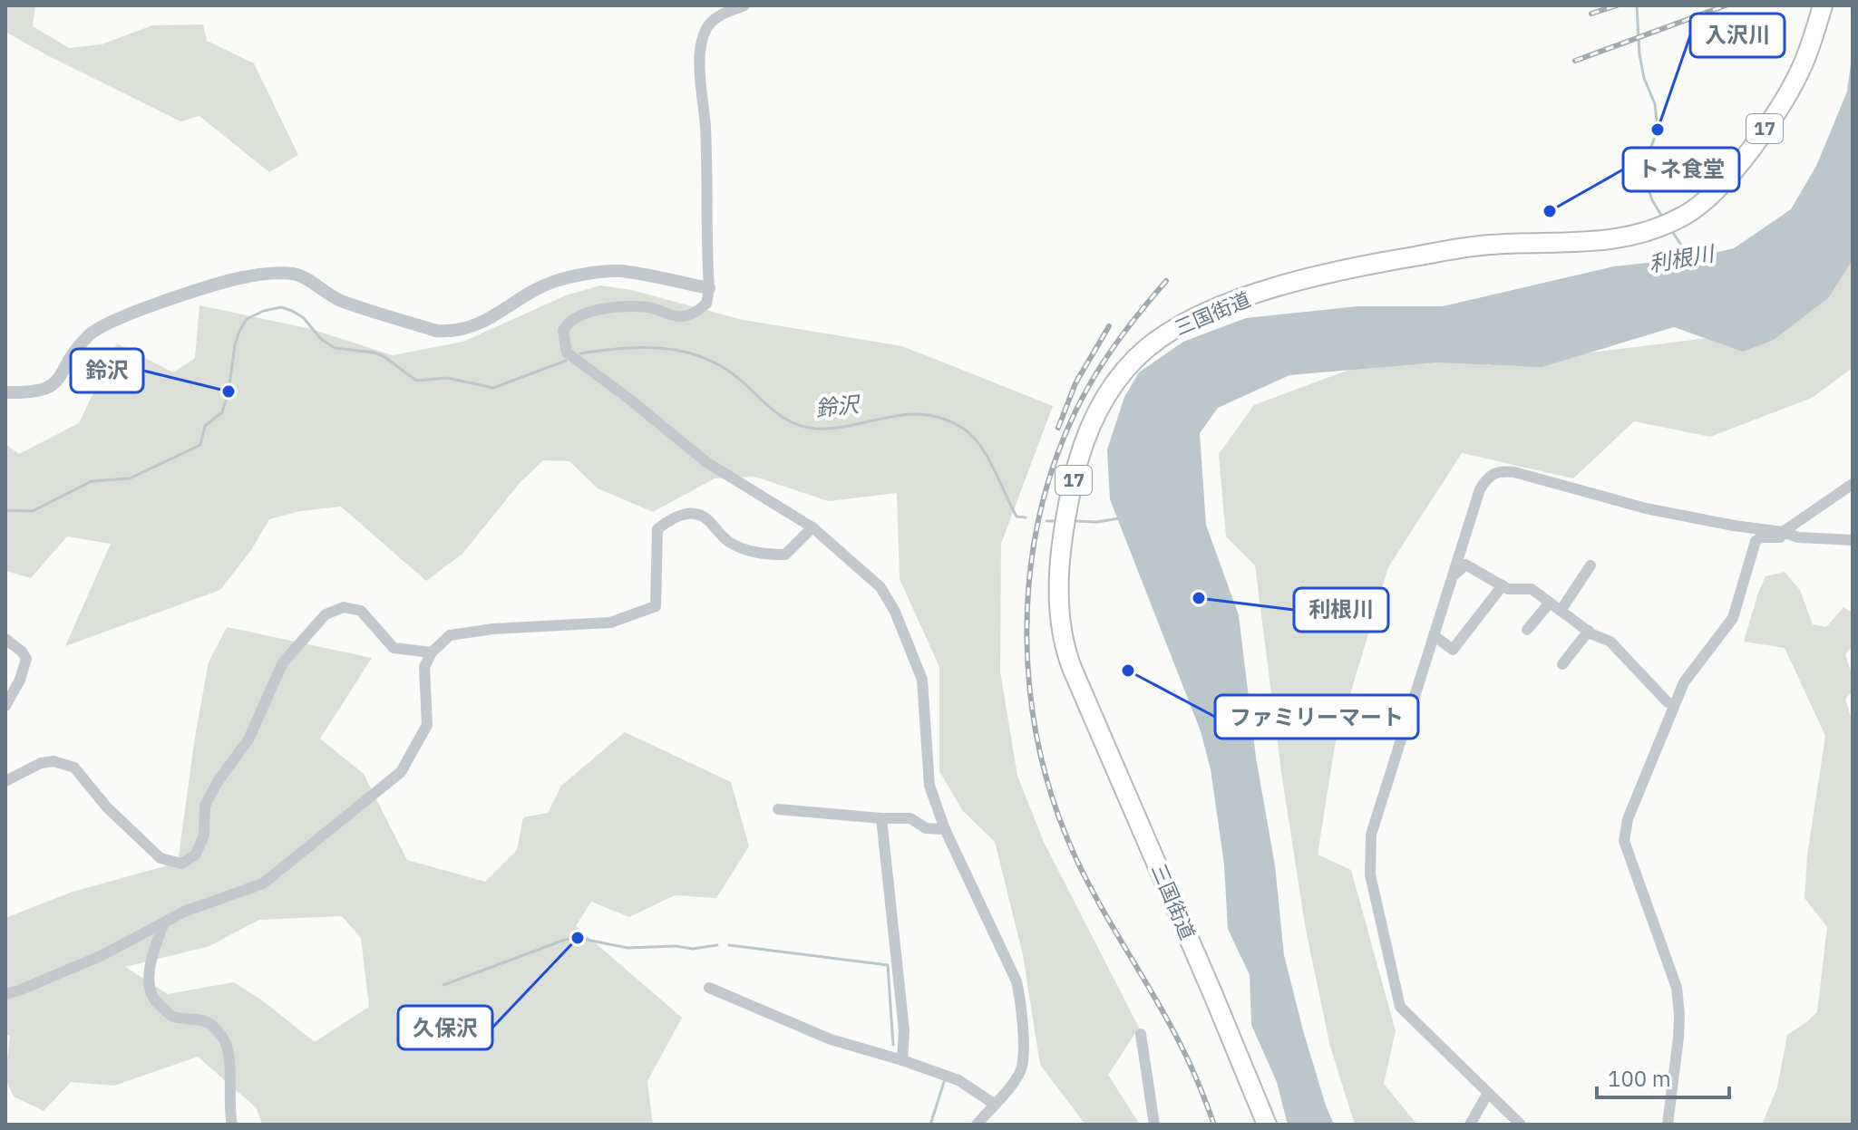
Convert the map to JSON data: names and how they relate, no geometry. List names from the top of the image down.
{
  "streets": {
    "highway": ["17", "三国街道"]
  },
  "water": ["利根川", "鈴沢"],
  "places": [
    "入沢川",
    "トネ食堂",
    "鈴沢",
    "利根川",
    "ファミリーマート",
    "久保沢"
  ],
  "scale_bar": "100 m"
}
